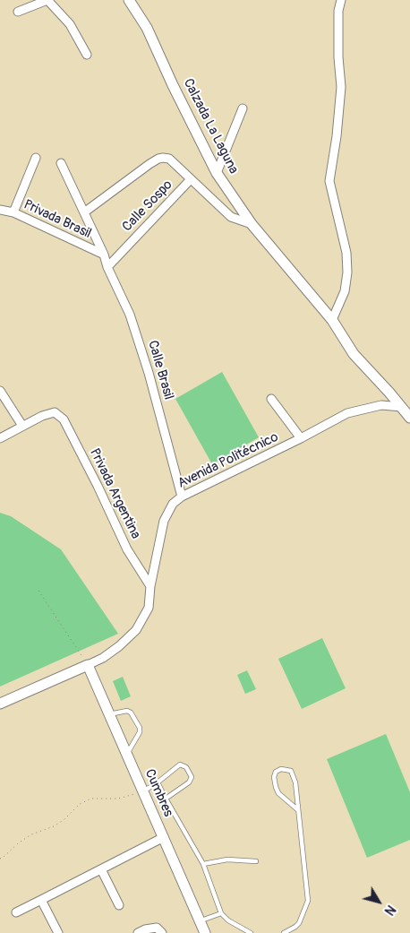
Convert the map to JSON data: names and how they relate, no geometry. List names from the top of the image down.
{
  "streets": {
    "street": [
      "Calzada La Laguna",
      "Calle Sospo",
      "Privada Brasil",
      "Calle Brasil",
      "Avenida Politécnico",
      "Privada Argentina",
      "Cumbres"
    ]
  },
  "crossings": [
    ["Calzada La Laguna", "Calle Sospo"],
    ["Calzada La Laguna", "Avenida Politécnico"],
    ["Calle Sospo", "Calle Brasil"],
    ["Privada Brasil", "Calle Brasil"],
    ["Calle Brasil", "Avenida Politécnico"],
    ["Avenida Politécnico", "Privada Argentina"],
    ["Avenida Politécnico", "Cumbres"]
  ],
  "north": "bottom right"
}
